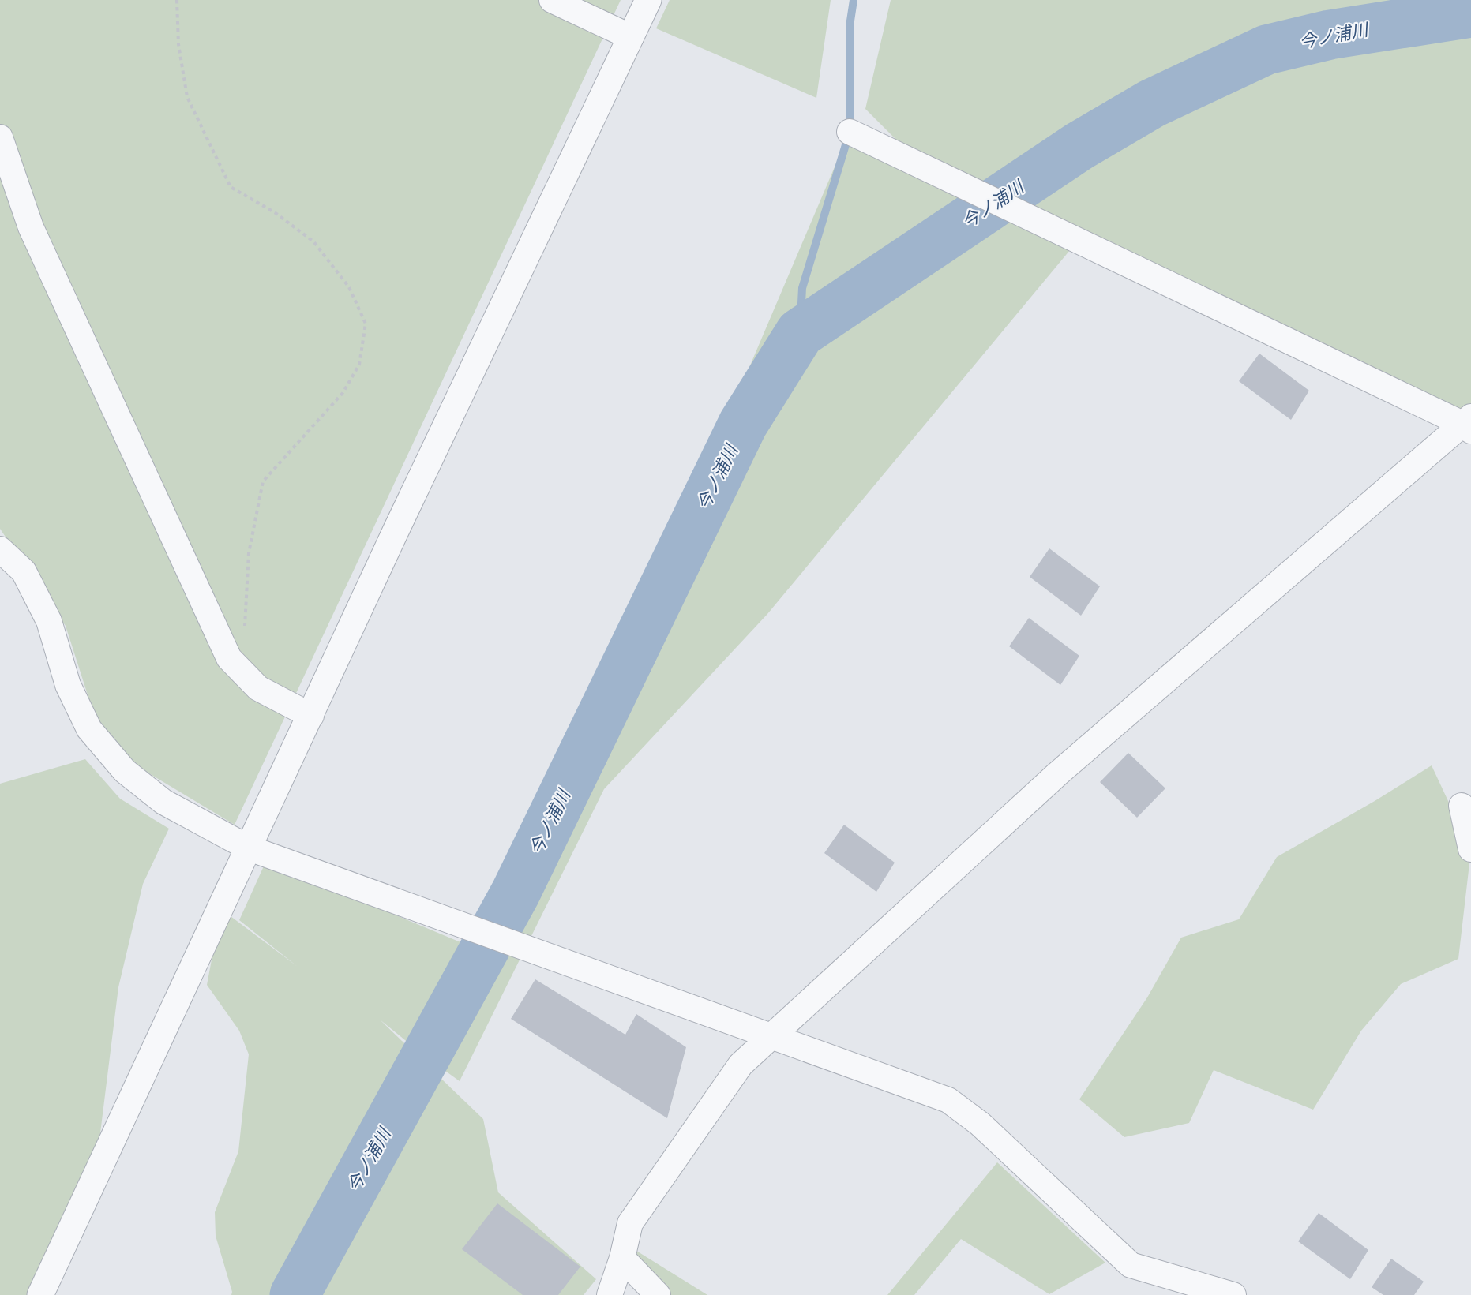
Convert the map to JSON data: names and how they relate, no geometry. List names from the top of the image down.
{
  "water": ["今ノ浦川"]
}
